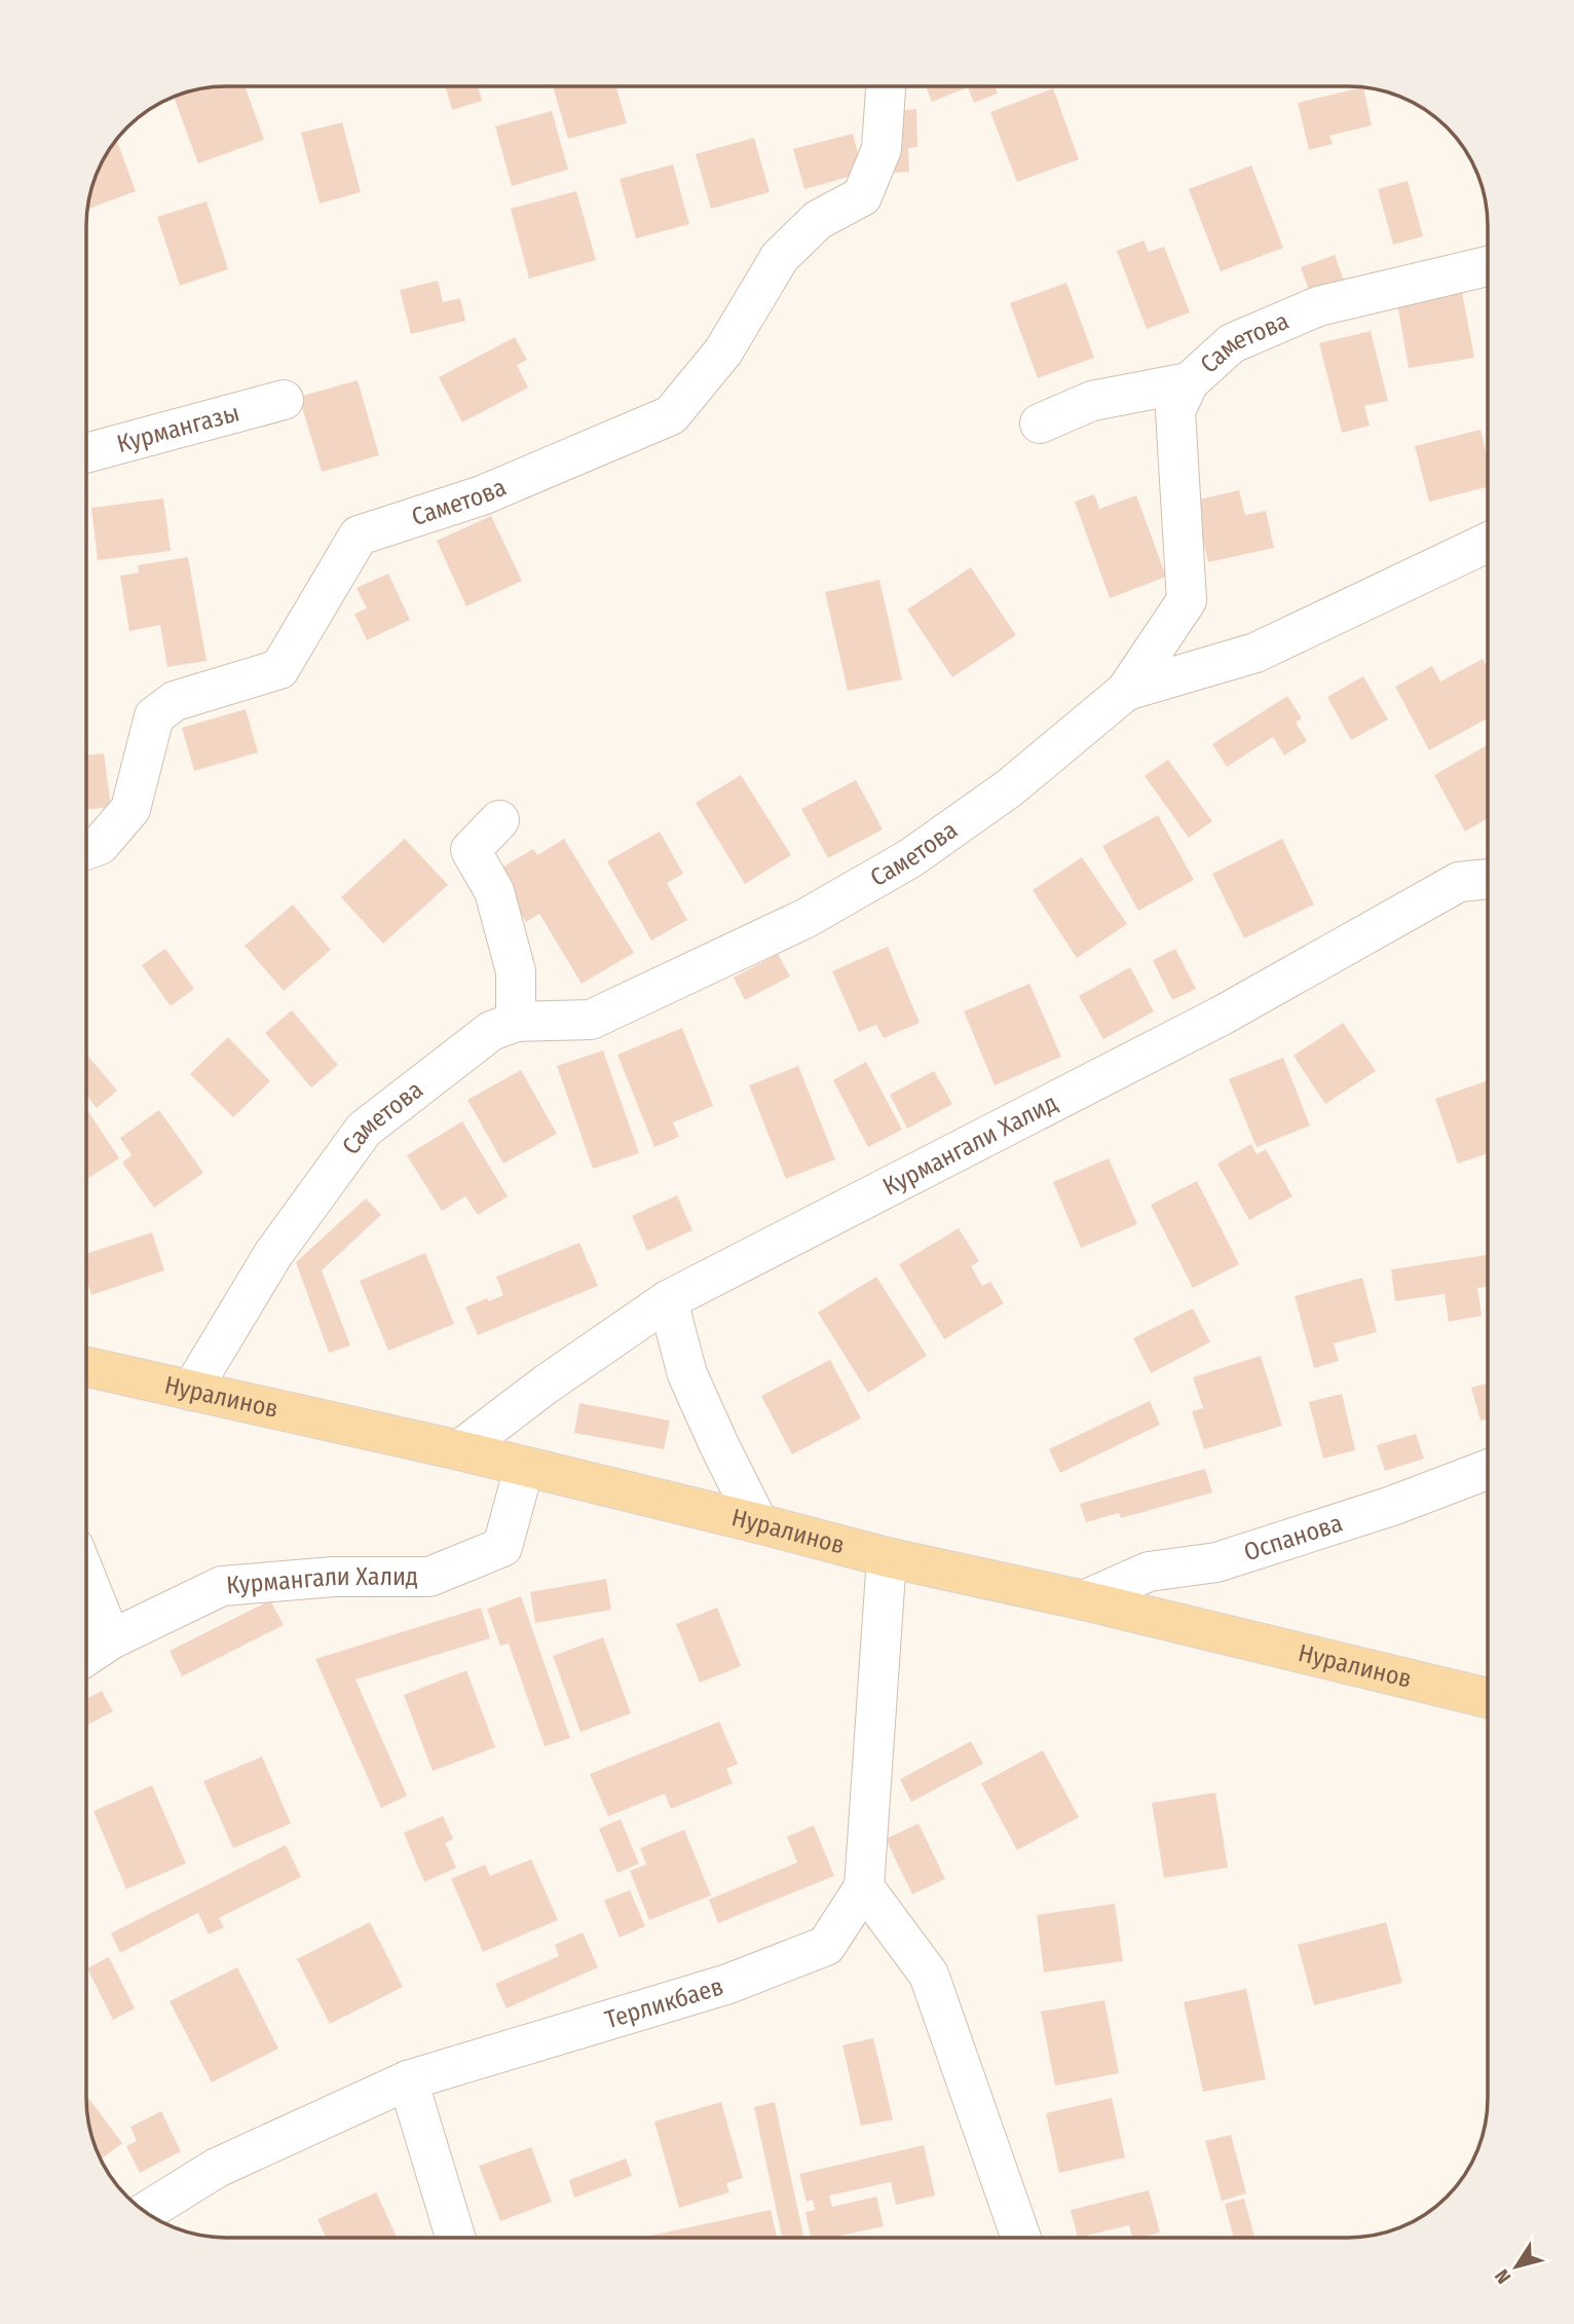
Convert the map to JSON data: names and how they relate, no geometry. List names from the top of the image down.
{
  "streets": {
    "main road": ["Нуралинов"],
    "street": [
      "Саметова",
      "Курмангазы",
      "Курмангали Халид",
      "Оспанова",
      "Терликбаев"
    ]
  },
  "crossings": [
    ["Саметова", "Нуралинов"],
    ["Курмангали Халид", "Нуралинов"],
    ["Нуралинов", "Оспанова"],
    ["Нуралинов", "Терликбаев"]
  ],
  "north": "bottom left"
}
